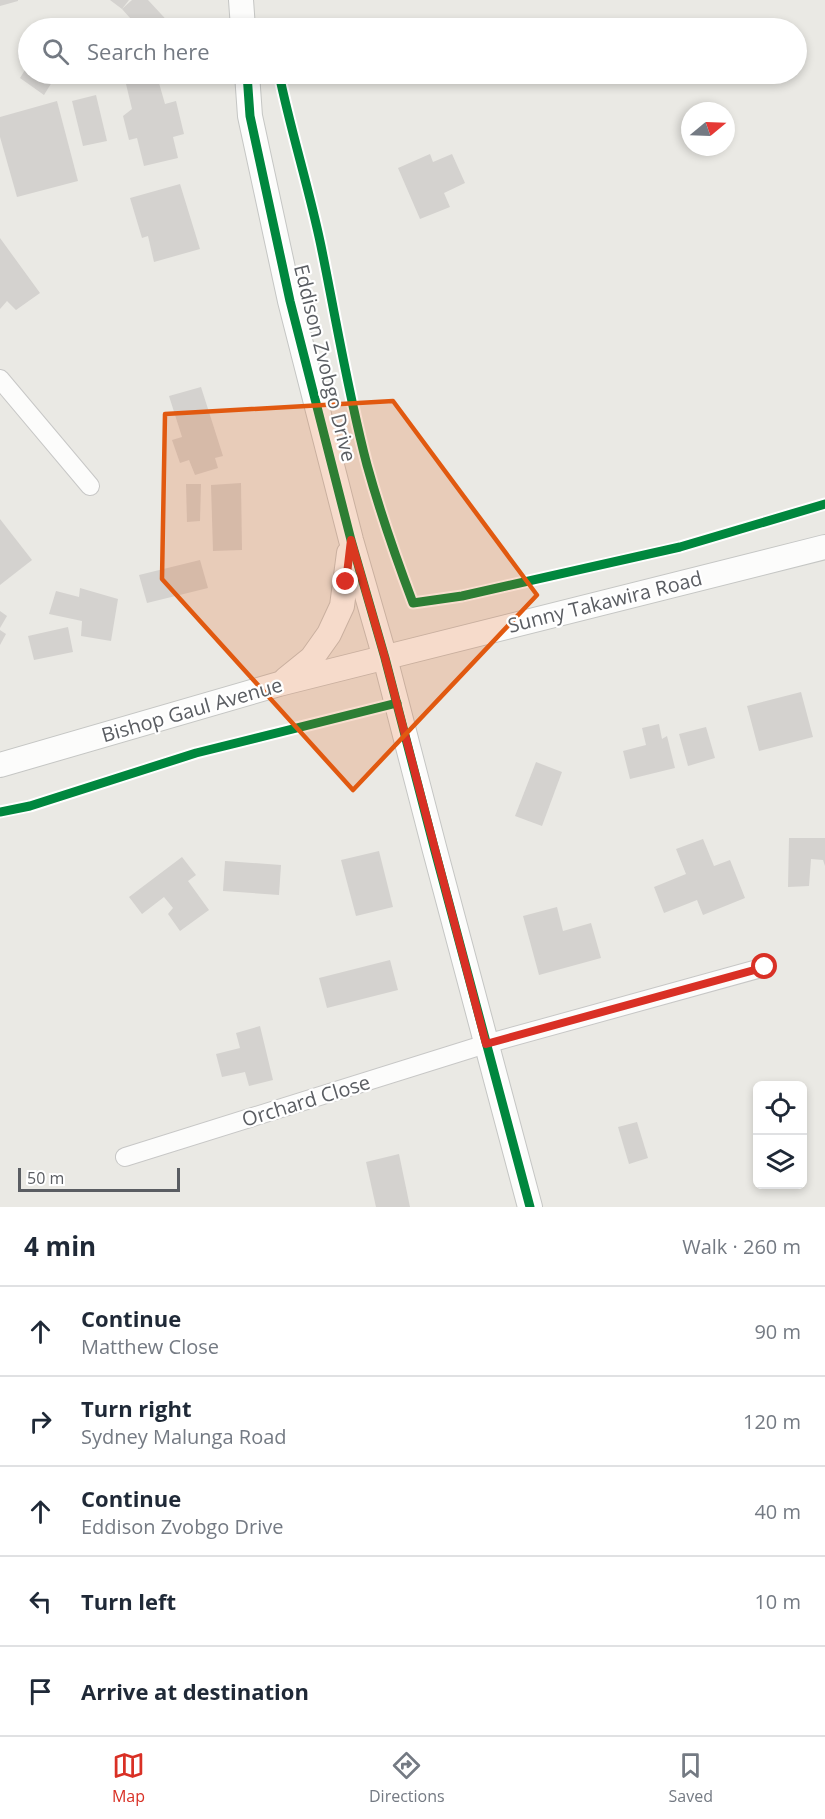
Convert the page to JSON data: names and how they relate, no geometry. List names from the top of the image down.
{
  "streets": {
    "street": [
      "Eddison Zvobgo Drive",
      "Sunny Takawira Road",
      "Bishop Gaul Avenue",
      "Orchard Close"
    ]
  },
  "crossings": [
    ["Eddison Zvobgo Drive", "Sunny Takawira Road"],
    ["Eddison Zvobgo Drive", "Bishop Gaul Avenue"],
    ["Eddison Zvobgo Drive", "Orchard Close"],
    ["Sunny Takawira Road", "Bishop Gaul Avenue"]
  ],
  "scale_bar": "50 m",
  "north": "right",
  "page": {
    "search": "Search here",
    "scale": "50 m",
    "heading": ["4 min", "Walk · 260 m"],
    "list": [
      ["Continue", "Matthew Close", "90 m"],
      ["Turn right", "Sydney Malunga Road", "120 m"],
      ["Continue", "Eddison Zvobgo Drive", "40 m"],
      ["Turn left", "10 m"],
      "Arrive at destination"
    ],
    "nav": ["Map", "Directions", "Saved"]
  }
}
